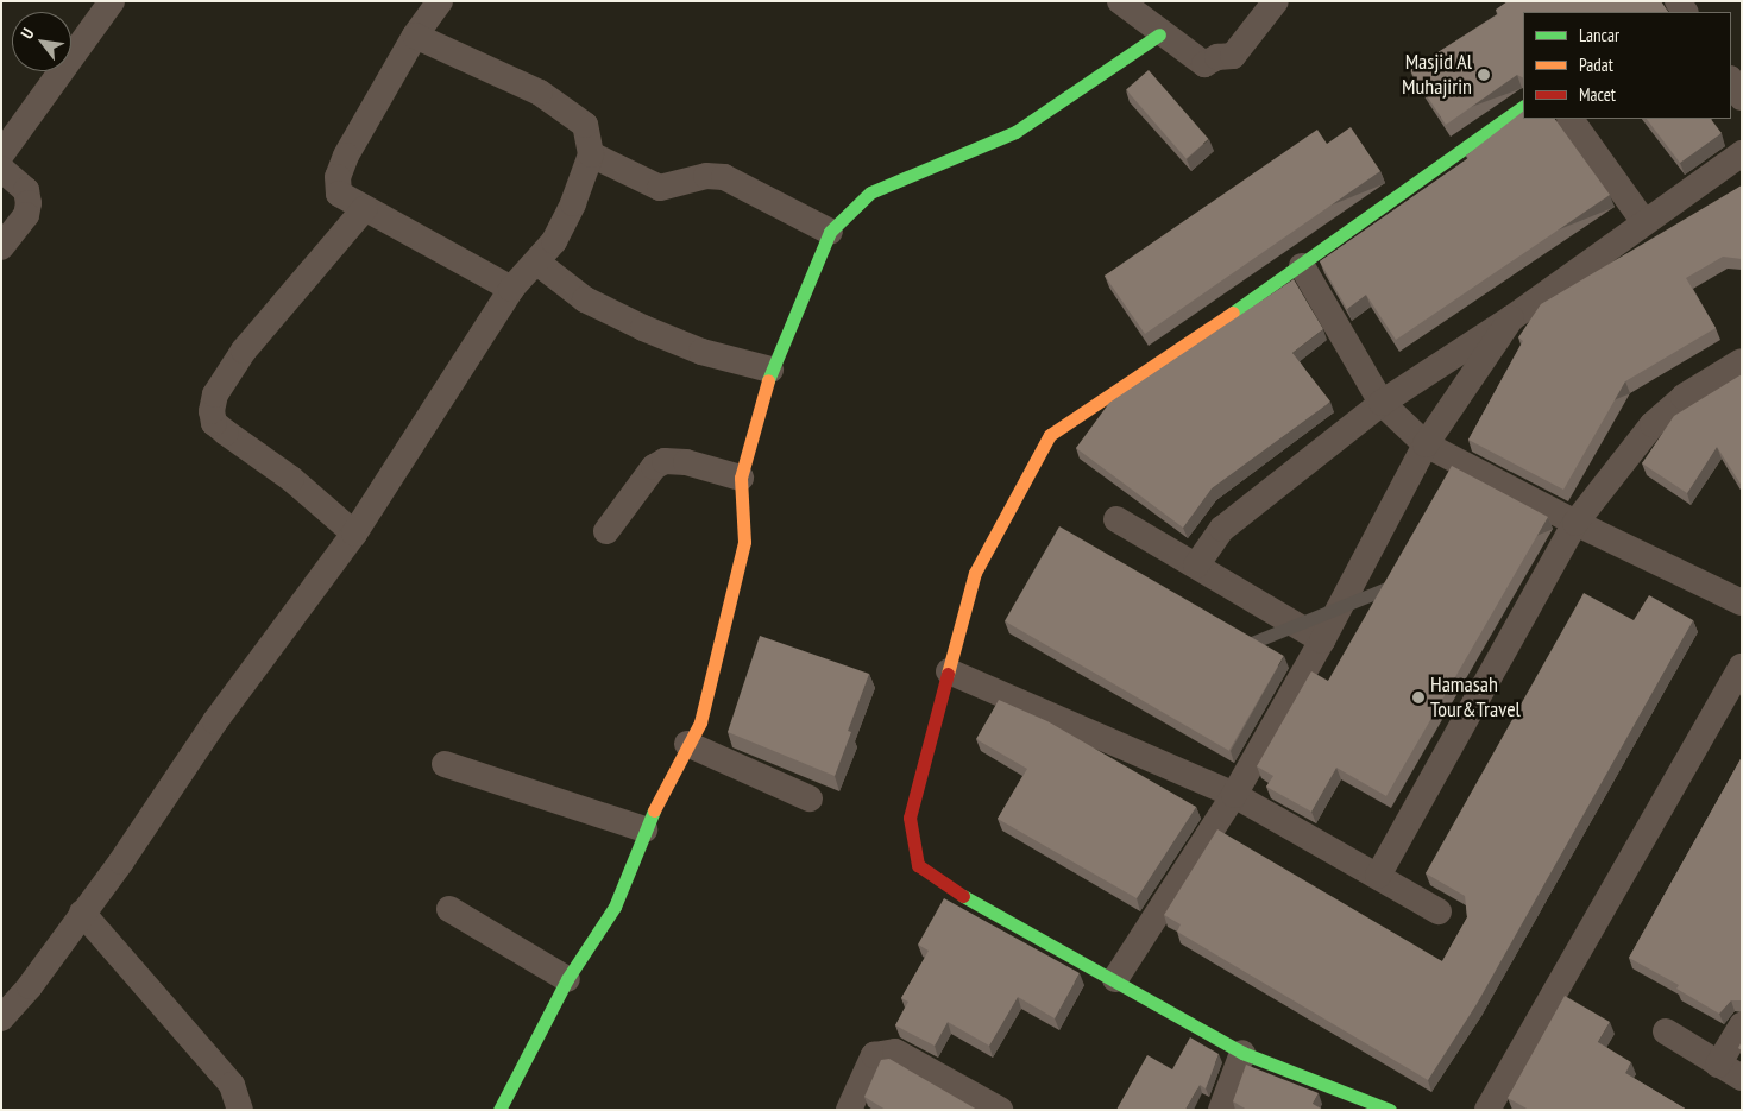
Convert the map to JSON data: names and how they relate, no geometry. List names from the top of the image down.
{
  "places": ["Masjid Al Muhajirin", "Hamasah Tour&Travel"],
  "legend": ["Lancar", "Padat", "Macet"],
  "north": "top left"
}
